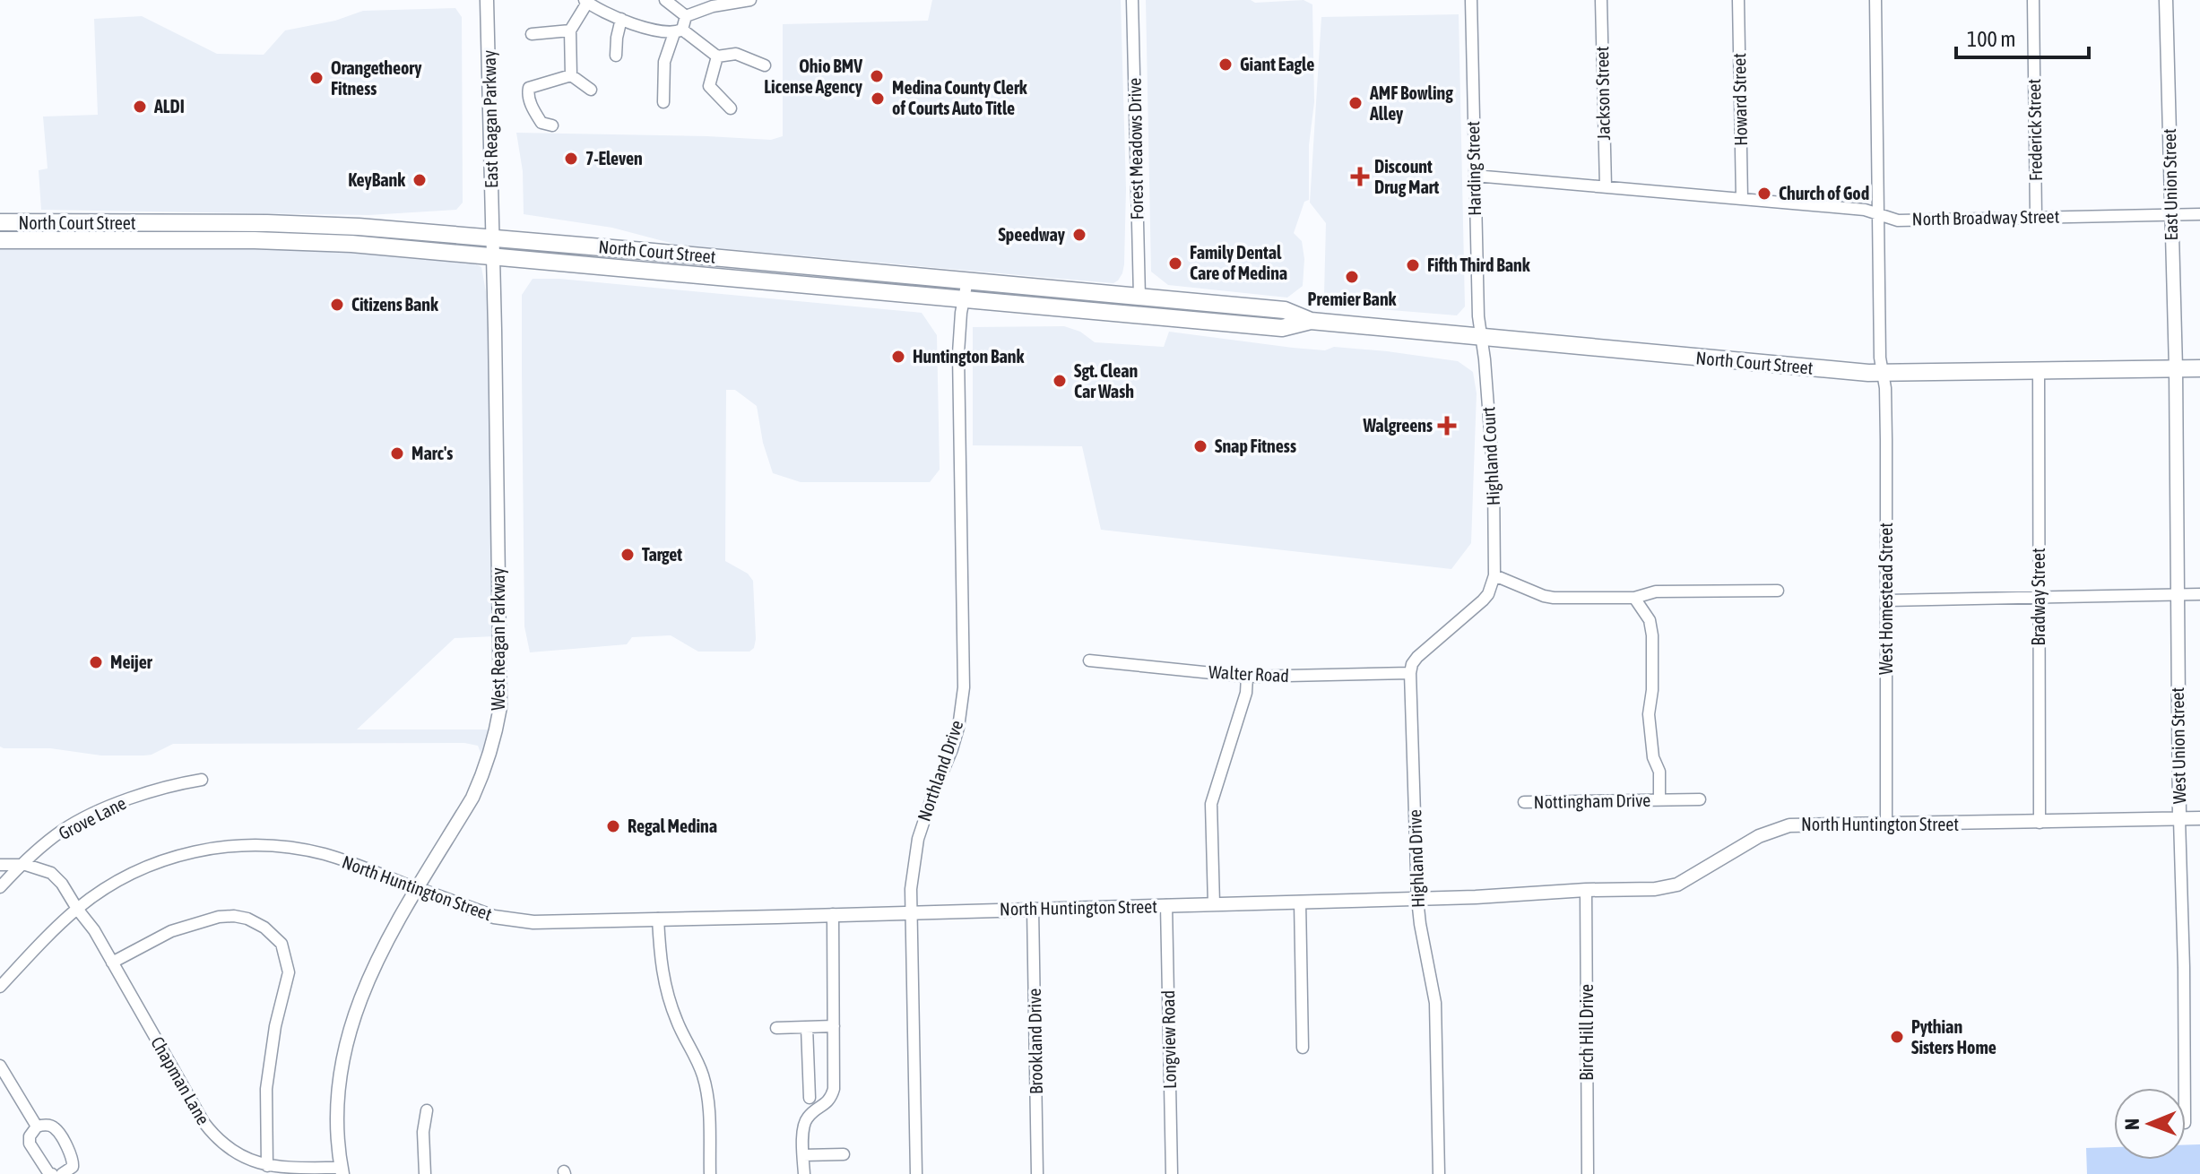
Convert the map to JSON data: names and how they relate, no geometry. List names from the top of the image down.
{
  "streets": {
    "main road": ["North Court Street"],
    "street": [
      "Jackson Street",
      "Howard Street",
      "East Reagan Parkway",
      "Frederick Street",
      "Forest Meadows Drive",
      "Harding Street",
      "East Union Street",
      "North Broadway Street",
      "Highland Court",
      "Bradway Street",
      "West Homestead Street",
      "West Reagan Parkway",
      "Walter Road",
      "West Union Street",
      "Northland Drive",
      "Nottingham Drive",
      "Grove Lane",
      "North Huntington Street",
      "Highland Drive",
      "Birch Hill Drive",
      "Longview Road",
      "Brookland Drive",
      "Chapman Lane"
    ]
  },
  "crossings": [
    ["Jackson Street", "North Broadway Street"],
    ["Howard Street", "North Broadway Street"],
    ["East Reagan Parkway", "North Court Street"],
    ["East Reagan Parkway", "West Reagan Parkway"],
    ["Frederick Street", "North Broadway Street"],
    ["Forest Meadows Drive", "North Court Street"],
    ["Harding Street", "North Broadway Street"],
    ["Harding Street", "North Court Street"],
    ["Harding Street", "Highland Court"],
    ["East Union Street", "North Broadway Street"],
    ["East Union Street", "North Court Street"],
    ["East Union Street", "West Union Street"],
    ["North Broadway Street", "West Homestead Street"],
    ["North Court Street", "Highland Court"],
    ["North Court Street", "Bradway Street"],
    ["North Court Street", "West Homestead Street"],
    ["North Court Street", "West Reagan Parkway"],
    ["North Court Street", "West Union Street"],
    ["North Court Street", "Northland Drive"],
    ["Bradway Street", "North Huntington Street"],
    ["West Homestead Street", "North Huntington Street"],
    ["West Reagan Parkway", "North Huntington Street"],
    ["West Reagan Parkway", "Chapman Lane"],
    ["Walter Road", "Highland Drive"],
    ["West Union Street", "North Huntington Street"],
    ["Northland Drive", "North Huntington Street"],
    ["Grove Lane", "Chapman Lane"],
    ["North Huntington Street", "Highland Drive"],
    ["North Huntington Street", "Birch Hill Drive"],
    ["North Huntington Street", "Longview Road"],
    ["North Huntington Street", "Brookland Drive"],
    ["North Huntington Street", "Chapman Lane"]
  ],
  "places": {
    "other": [
      "Giant Eagle",
      "Ohio BMV License Agency",
      "Orangetheory Fitness",
      "Medina County Clerk of Courts Auto Title",
      "AMF Bowling Alley",
      "ALDI",
      "7-Eleven",
      "KeyBank",
      "Church of God",
      "Speedway",
      "Family Dental Care of Medina",
      "Fifth Third Bank",
      "Premier Bank",
      "Citizens Bank",
      "Huntington Bank",
      "Sgt. Clean Car Wash",
      "Snap Fitness",
      "Marc's",
      "Target",
      "Meijer",
      "Regal Medina",
      "Pythian Sisters Home"
    ],
    "health": ["Discount Drug Mart", "Walgreens"]
  },
  "scale_bar": "100 m",
  "north": "left"
}
